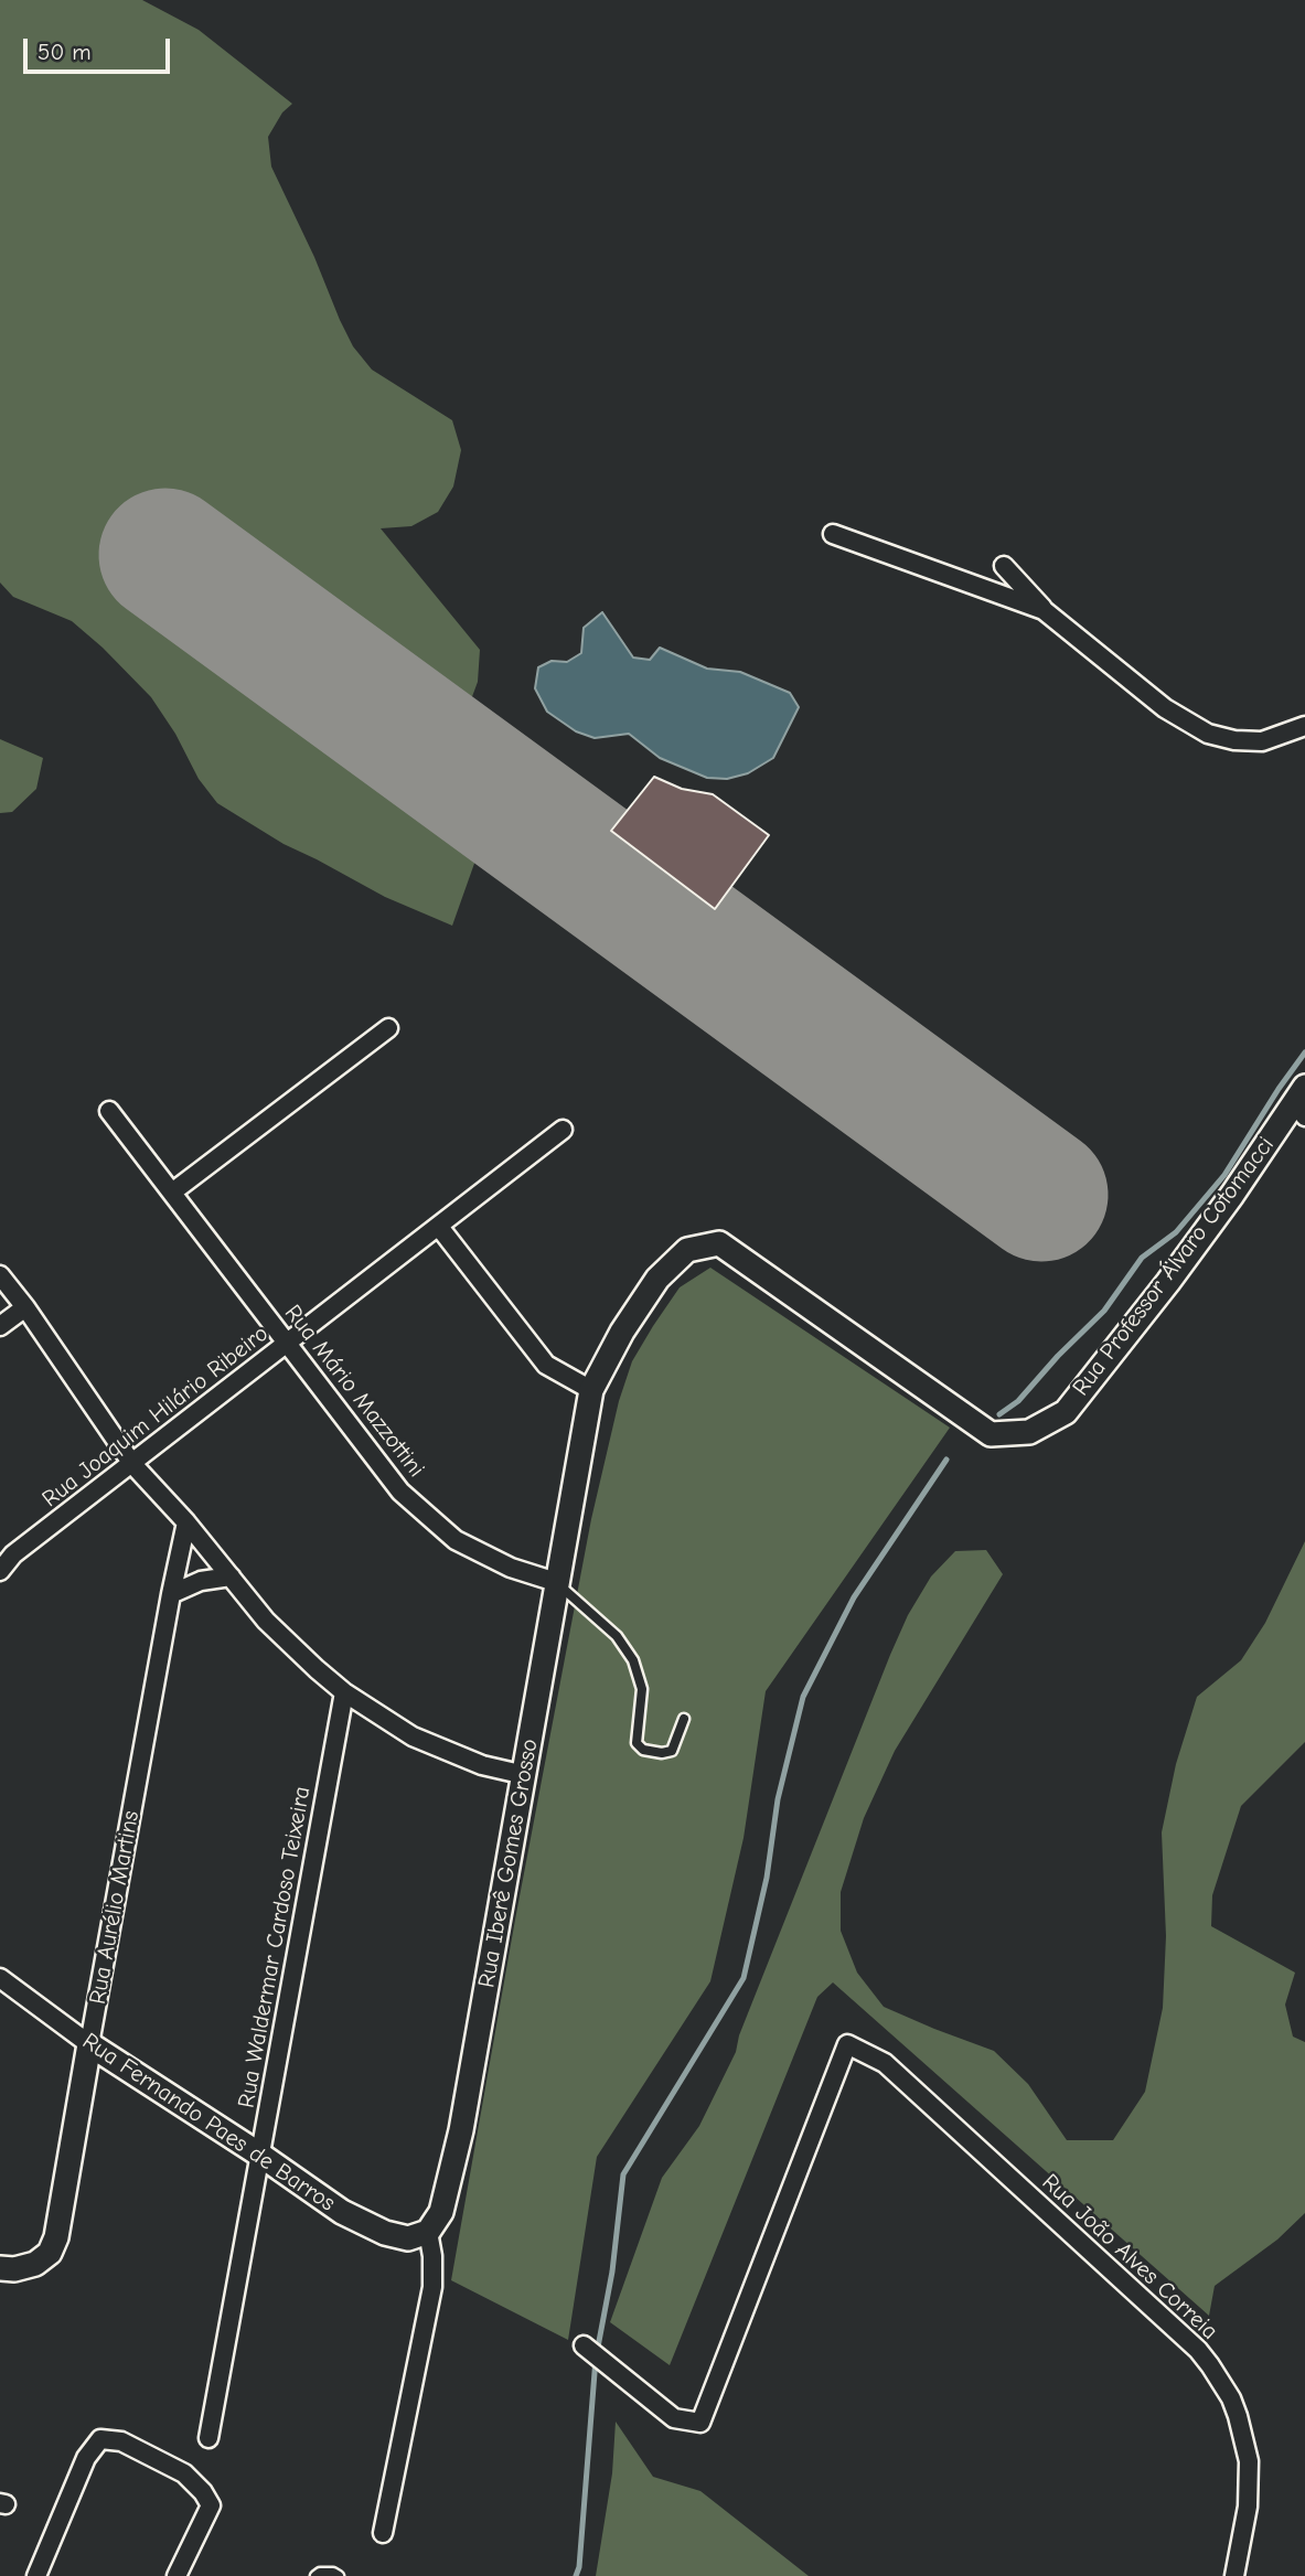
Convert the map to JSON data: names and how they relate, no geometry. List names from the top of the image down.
{
  "streets": {
    "street": [
      "Rua Professor Álvaro Cotomacci",
      "Rua Mário Mazzottini",
      "Rua Joaquim Hilário Ribeiro",
      "Rua Iberê Gomes Grosso",
      "Rua Aurélio Martins",
      "Rua Waldermar Cardoso Teixeira",
      "Rua Fernando Paes de Barros",
      "Rua João Alves Correia"
    ]
  },
  "crossings": [
    ["Rua Professor Álvaro Cotomacci", "Rua Iberê Gomes Grosso"],
    ["Rua Mário Mazzottini", "Rua Joaquim Hilário Ribeiro"],
    ["Rua Mário Mazzottini", "Rua Iberê Gomes Grosso"],
    ["Rua Iberê Gomes Grosso", "Rua Fernando Paes de Barros"],
    ["Rua Aurélio Martins", "Rua Fernando Paes de Barros"],
    ["Rua Waldermar Cardoso Teixeira", "Rua Fernando Paes de Barros"]
  ],
  "scale_bar": "50 m"
}
